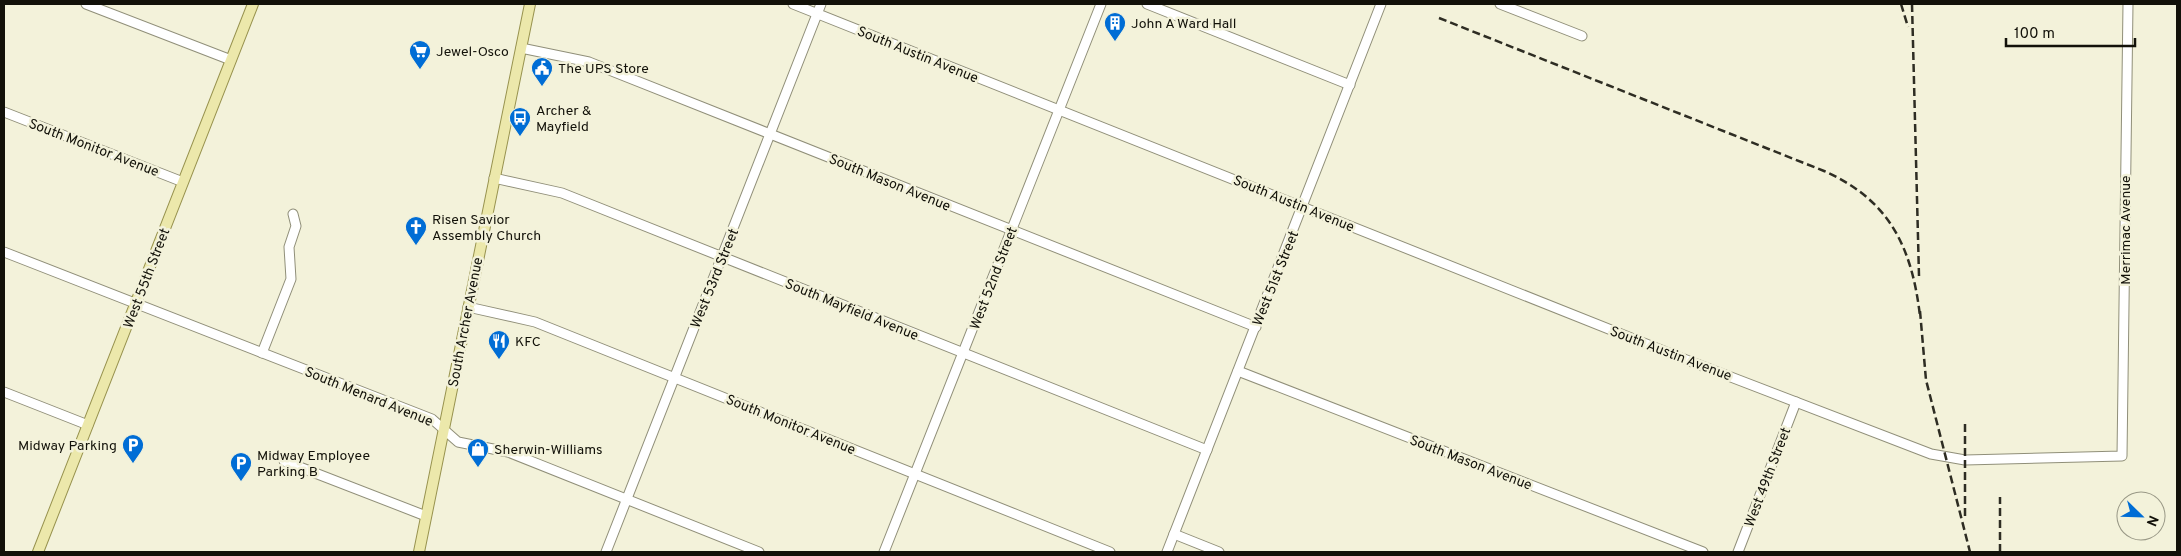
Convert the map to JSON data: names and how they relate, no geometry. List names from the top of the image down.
{
  "streets": {
    "main road": ["West 55th Street", "South Archer Avenue"],
    "street": [
      "South Austin Avenue",
      "South Monitor Avenue",
      "South Mason Avenue",
      "Merrimac Avenue",
      "West 53rd Street",
      "West 52nd Street",
      "West 51st Street",
      "South Mayfield Avenue",
      "South Menard Avenue",
      "West 49th Street"
    ]
  },
  "crossings": [
    ["South Austin Avenue", "Merrimac Avenue"],
    ["South Austin Avenue", "West 53rd Street"],
    ["South Austin Avenue", "West 52nd Street"],
    ["South Austin Avenue", "West 51st Street"],
    ["South Austin Avenue", "West 49th Street"],
    ["South Monitor Avenue", "West 55th Street"],
    ["South Monitor Avenue", "West 53rd Street"],
    ["South Monitor Avenue", "West 52nd Street"],
    ["South Monitor Avenue", "South Archer Avenue"],
    ["South Mason Avenue", "West 53rd Street"],
    ["South Mason Avenue", "West 52nd Street"],
    ["South Mason Avenue", "West 51st Street"],
    ["South Mason Avenue", "South Archer Avenue"],
    ["West 55th Street", "South Menard Avenue"],
    ["West 53rd Street", "South Mayfield Avenue"],
    ["West 53rd Street", "South Menard Avenue"],
    ["West 52nd Street", "South Mayfield Avenue"],
    ["West 51st Street", "South Mayfield Avenue"],
    ["South Mayfield Avenue", "South Archer Avenue"],
    ["South Archer Avenue", "South Menard Avenue"]
  ],
  "places": {
    "building": ["John A Ward Hall"],
    "supermarket": ["Jewel-Osco"],
    "public building": ["The UPS Store"],
    "bus stop": ["Archer & Mayfield"],
    "church": ["Risen Savior Assembly Church"],
    "restaurant": ["KFC"],
    "parking": ["Midway Parking", "Midway Employee Parking B"],
    "shop": ["Sherwin-Williams"]
  },
  "scale_bar": "100 m",
  "north": "bottom right"
}
